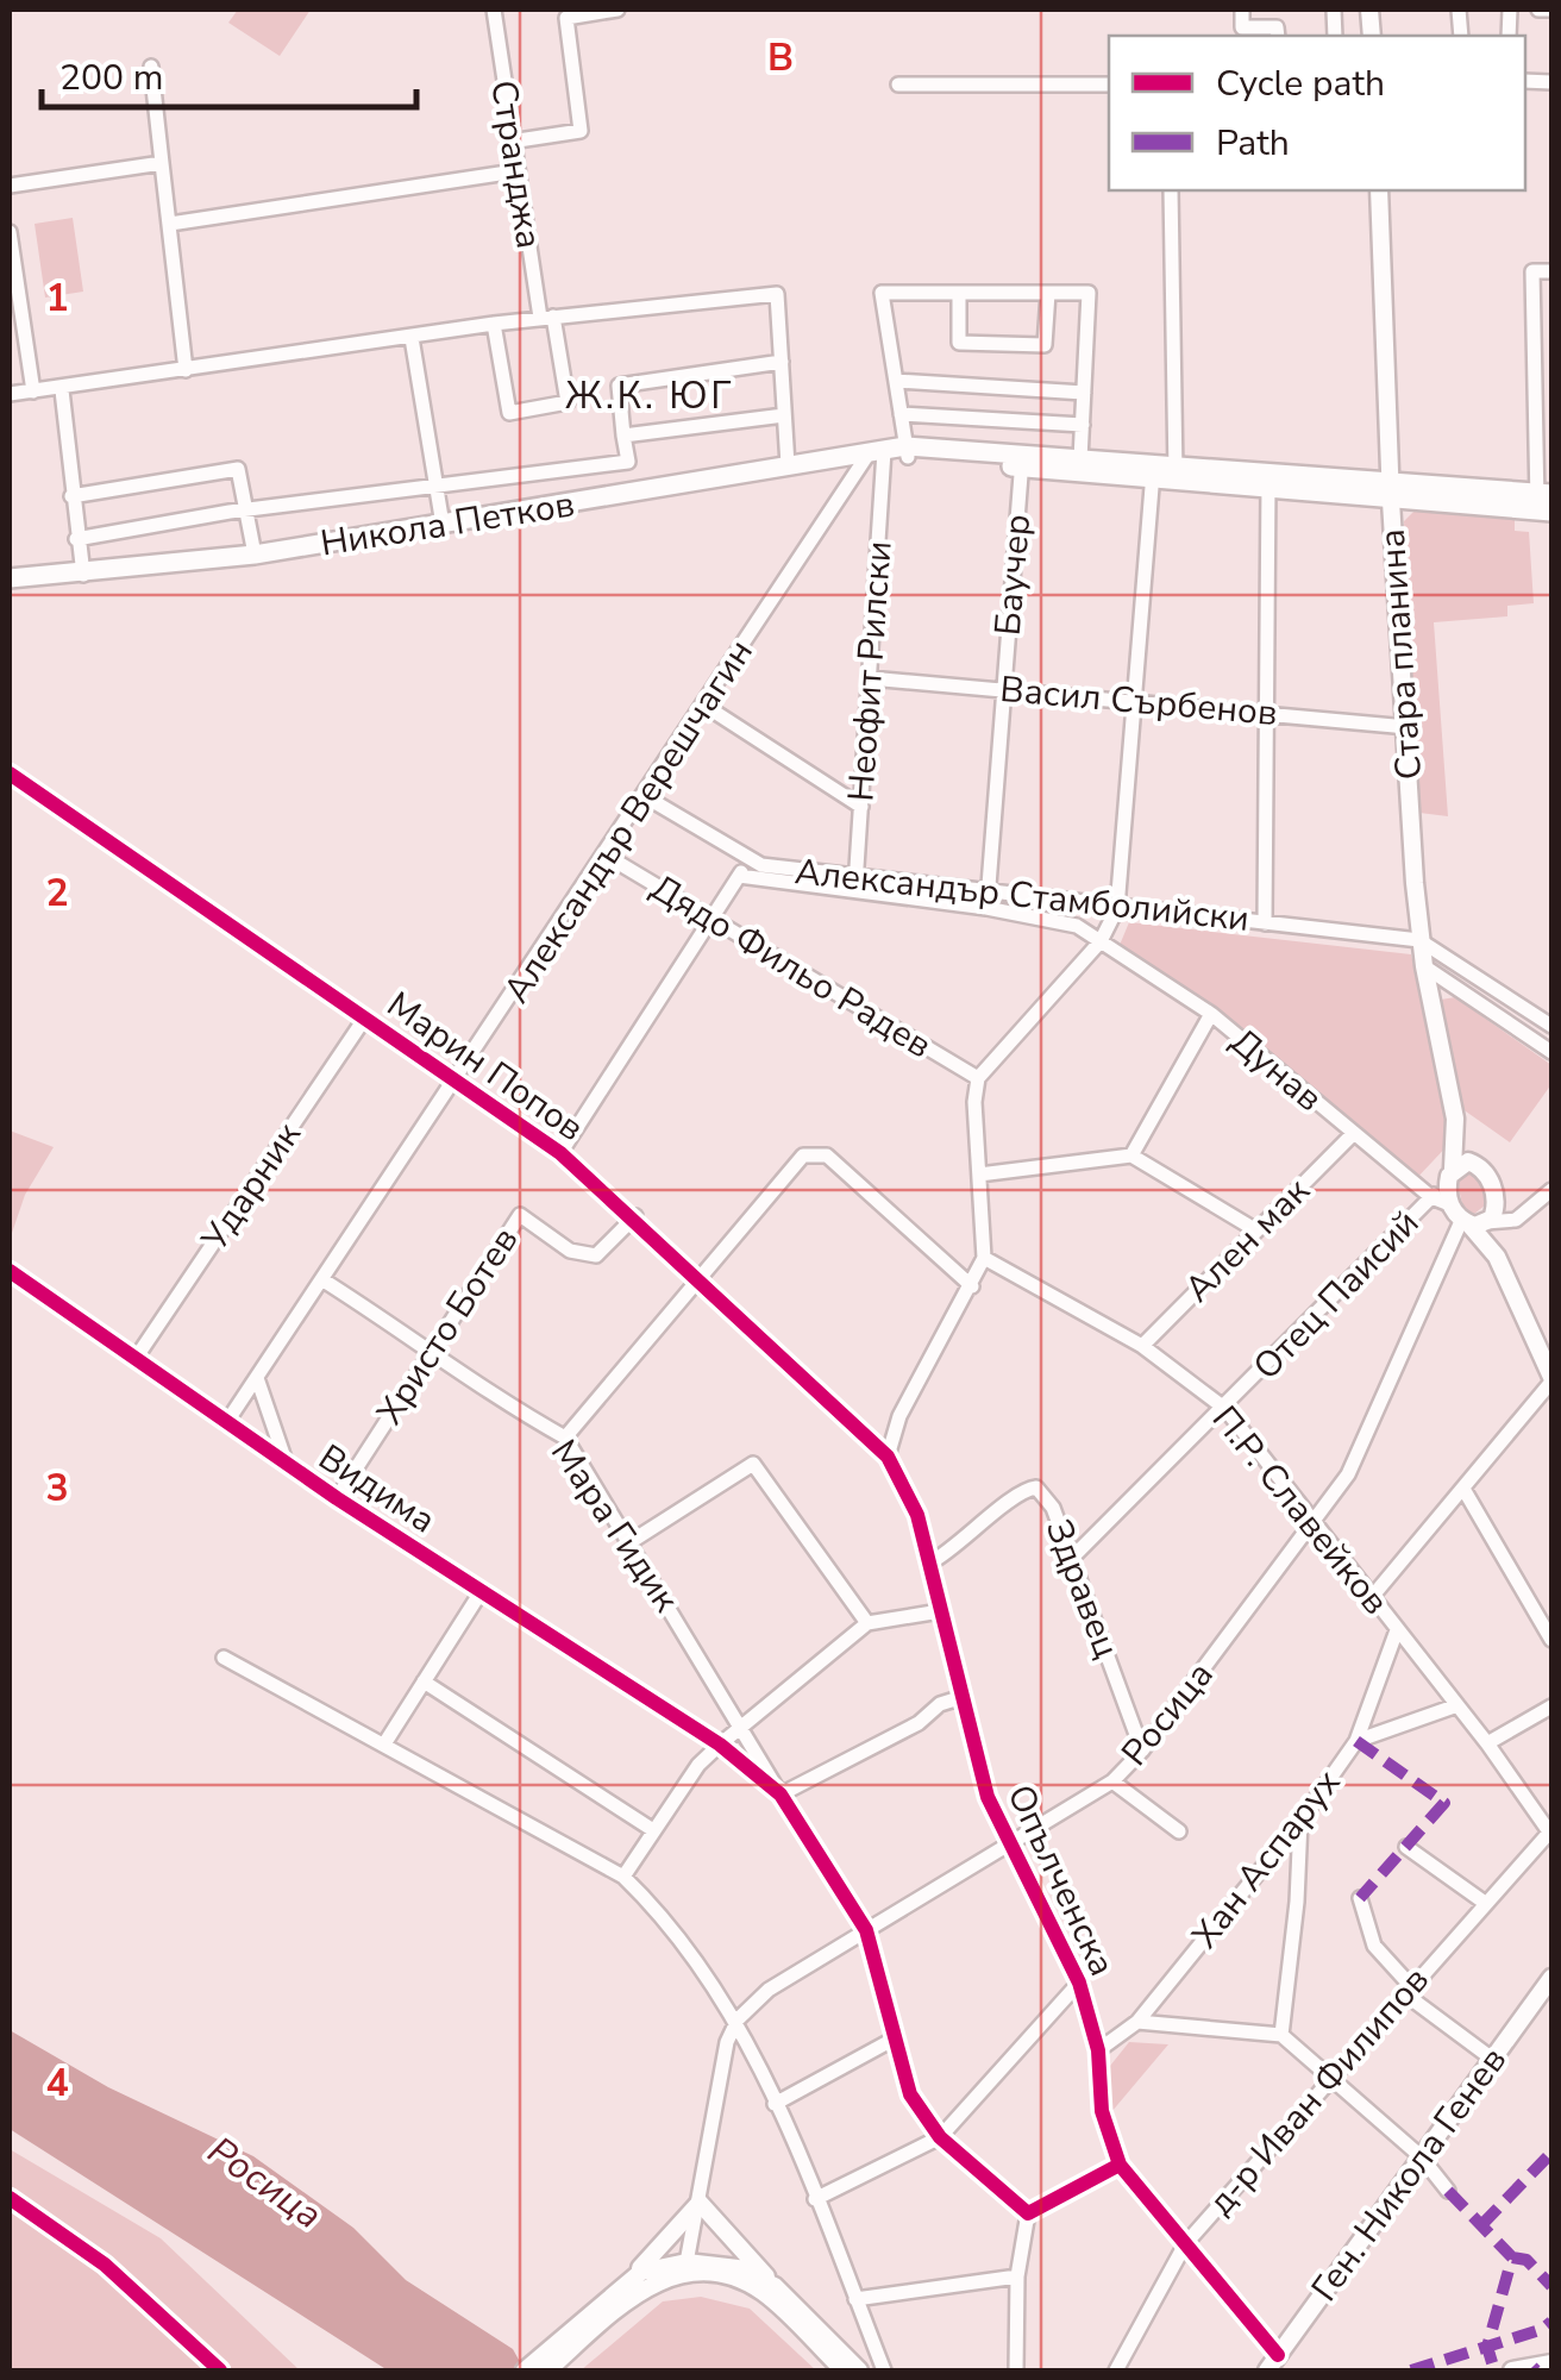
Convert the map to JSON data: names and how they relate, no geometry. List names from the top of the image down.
{
  "streets": {
    "main road": ["Никола Петков"],
    "street": [
      "Странджа",
      "Баучер",
      "Стара планина",
      "Неофит Рилски",
      "Васил Сърбенов",
      "Александър Верешчагин",
      "Александър Стамболийски",
      "Дядо Фильо Радев",
      "Марин Попов",
      "Дунав",
      "Ударник",
      "Ален мак",
      "Отец Паисий",
      "Христо Ботев",
      "Видима",
      "П.Р. Славейков",
      "Мара Гидик",
      "Здравец",
      "Росица",
      "Хан Аспарух",
      "Опълченска",
      "д-р Иван Филипов",
      "Ген. Никола Генев"
    ]
  },
  "crossings": [
    ["Никола Петков", "Баучер"],
    ["Никола Петков", "Стара планина"],
    ["Никола Петков", "Неофит Рилски"],
    ["Никола Петков", "Александър Верешчагин"],
    ["Баучер", "Васил Сърбенов"],
    ["Баучер", "Александър Стамболийски"],
    ["Стара планина", "Васил Сърбенов"],
    ["Стара планина", "Александър Стамболийски"],
    ["Стара планина", "Дунав"],
    ["Стара планина", "Отец Паисий"],
    ["Стара планина", "Росица"],
    ["Неофит Рилски", "Васил Сърбенов"],
    ["Неофит Рилски", "Александър Верешчагин"],
    ["Неофит Рилски", "Александър Стамболийски"],
    ["Александър Верешчагин", "Александър Стамболийски"],
    ["Александър Верешчагин", "Дядо Фильо Радев"],
    ["Александър Верешчагин", "Марин Попов"],
    ["Александър Верешчагин", "Видима"],
    ["Александър Верешчагин", "Мара Гидик"],
    ["Александър Стамболийски", "Дунав"],
    ["Марин Попов", "Ударник"],
    ["Марин Попов", "Христо Ботев"],
    ["Марин Попов", "Опълченска"],
    ["Дунав", "Ален мак"],
    ["Дунав", "Отец Паисий"],
    ["Дунав", "Росица"],
    ["Ударник", "Видима"],
    ["Ален мак", "П.Р. Славейков"],
    ["Отец Паисий", "П.Р. Славейков"],
    ["Отец Паисий", "Здравец"],
    ["Христо Ботев", "Видима"],
    ["Христо Ботев", "Мара Гидик"],
    ["Видима", "Мара Гидик"],
    ["П.Р. Славейков", "Росица"],
    ["П.Р. Славейков", "Хан Аспарух"],
    ["П.Р. Славейков", "д-р Иван Филипов"],
    ["Мара Гидик", "Росица"],
    ["Здравец", "Росица"],
    ["Здравец", "Опълченска"],
    ["Росица", "Опълченска"],
    ["Хан Аспарух", "Опълченска"],
    ["Опълченска", "д-р Иван Филипов"],
    ["Опълченска", "Ген. Никола Генев"]
  ],
  "districts": ["Ж.К. ЮГ"],
  "water": ["Росица"],
  "legend": ["Cycle path", "Path"],
  "scale_bar": "200 m",
  "grid": {
    "columns": ["B"],
    "rows": [
      "1",
      "2",
      "3",
      "4"
    ]
  }
}
